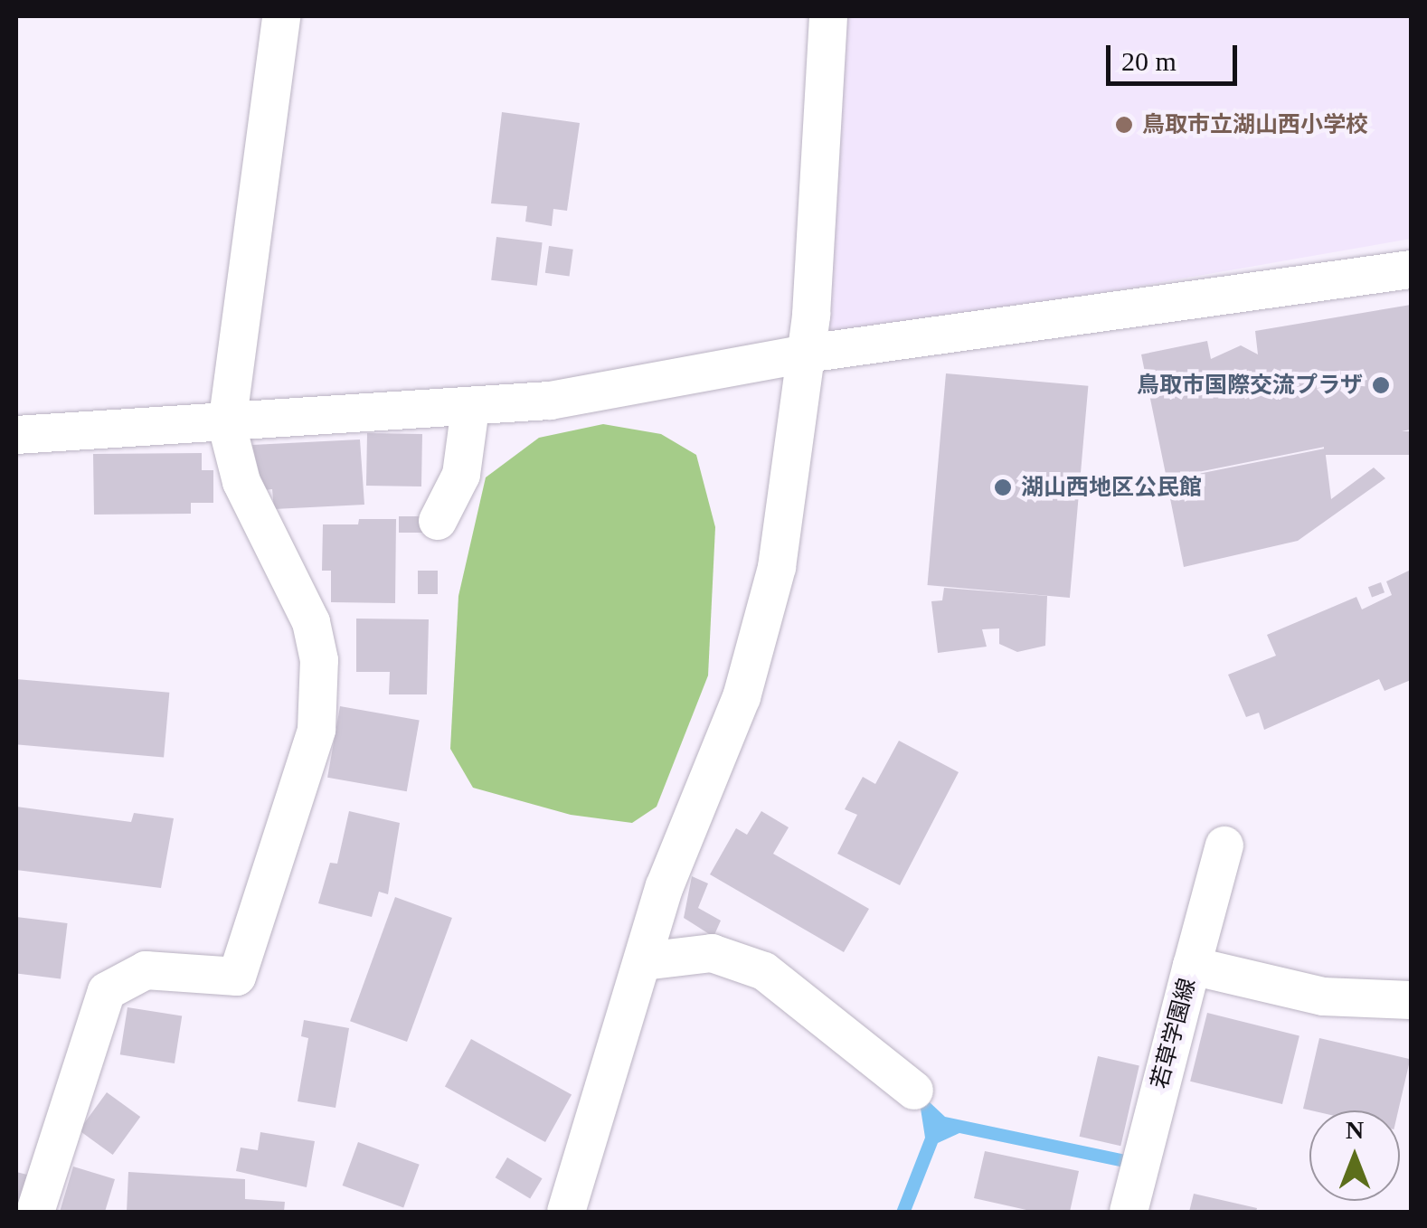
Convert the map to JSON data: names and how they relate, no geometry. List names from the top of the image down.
{
  "streets": {
    "street": ["若草学園線"]
  },
  "places": ["鳥取市立湖山西小学校", "鳥取市国際交流プラザ", "湖山西地区公民館"],
  "scale_bar": "20 m",
  "north": "top"
}
